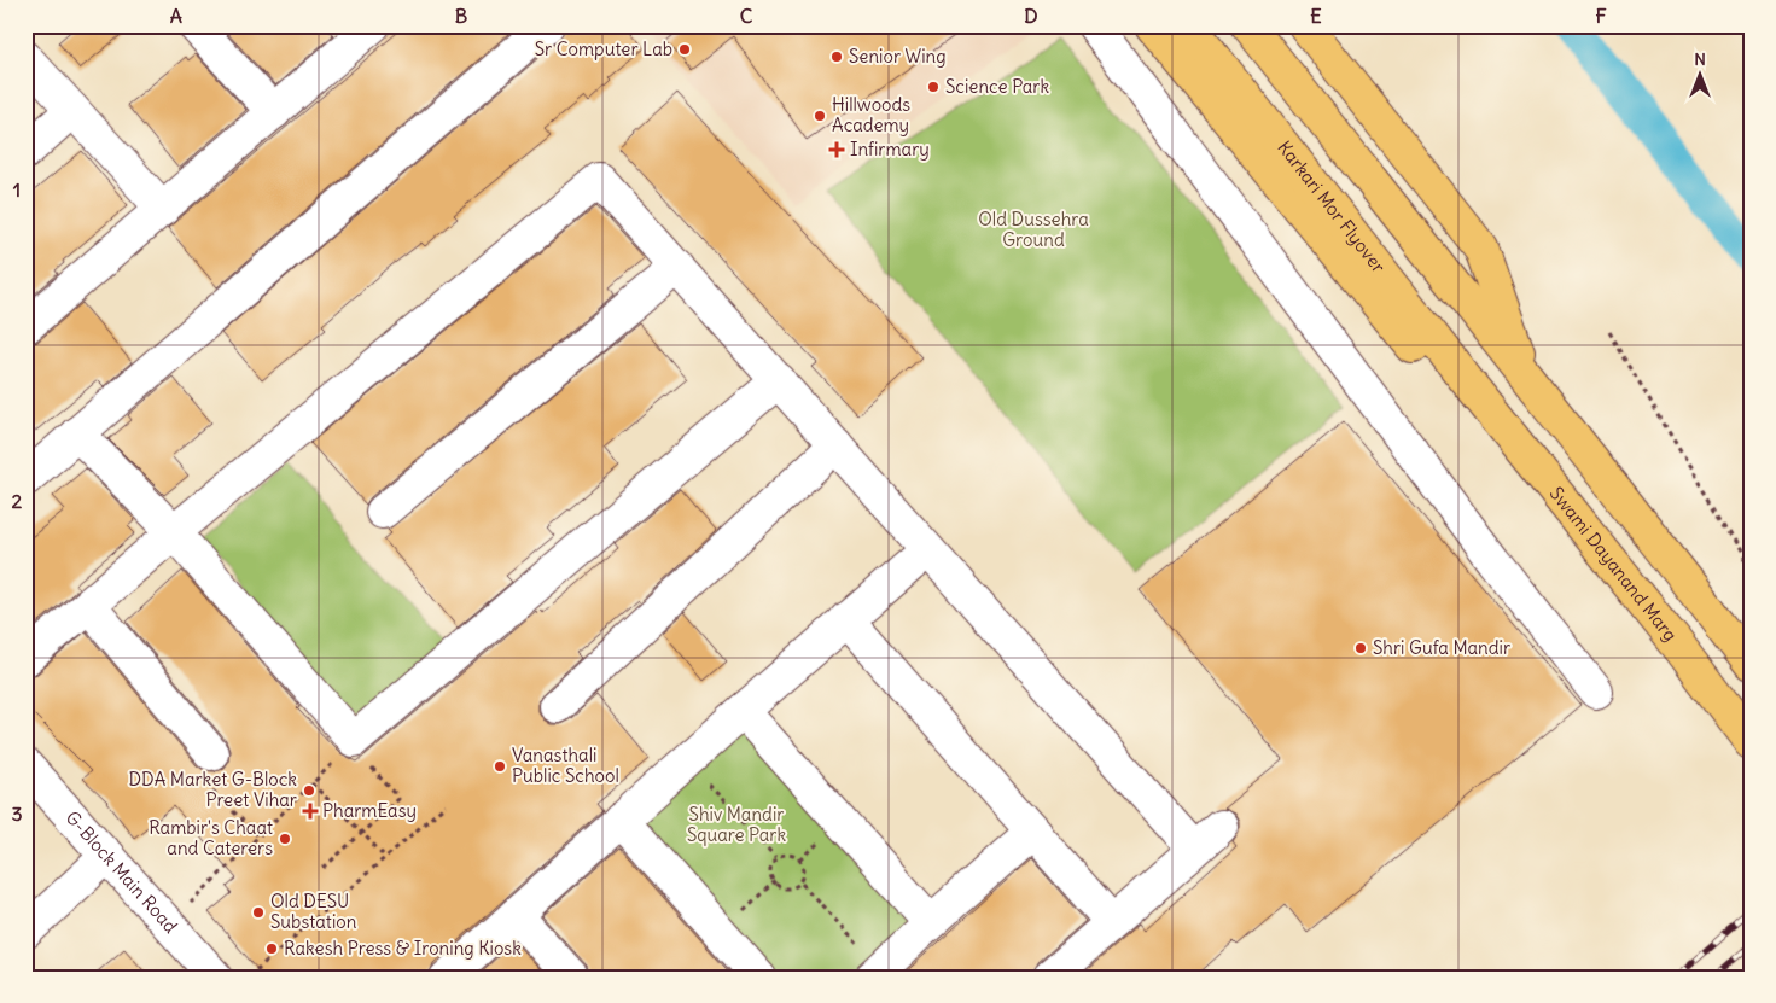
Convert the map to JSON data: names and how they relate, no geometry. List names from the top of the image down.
{
  "streets": {
    "main road": ["Karkari Mor Flyover", "Swami Dayanand Marg"],
    "street": ["G-Block Main Road"]
  },
  "crossings": [
    ["Karkari Mor Flyover", "Swami Dayanand Marg"]
  ],
  "parks": ["Old Dussehra Ground", "Shiv Mandir Square Park"],
  "places": {
    "other": [
      "Sr Computer Lab",
      "Senior Wing",
      "Science Park",
      "Hillwoods Academy",
      "Shri Gufa Mandir",
      "Vanasthali Public School",
      "DDA Market G-Block Preet Vihar",
      "Rambir's Chaat and Caterers",
      "Old DESU Substation",
      "Rakesh Press & Ironing Kiosk"
    ],
    "health": ["Infirmary", "PharmEasy"]
  },
  "north": "top",
  "grid": {
    "columns": [
      "A",
      "B",
      "C",
      "D",
      "E",
      "F"
    ],
    "rows": ["1", "2", "3"]
  }
}
